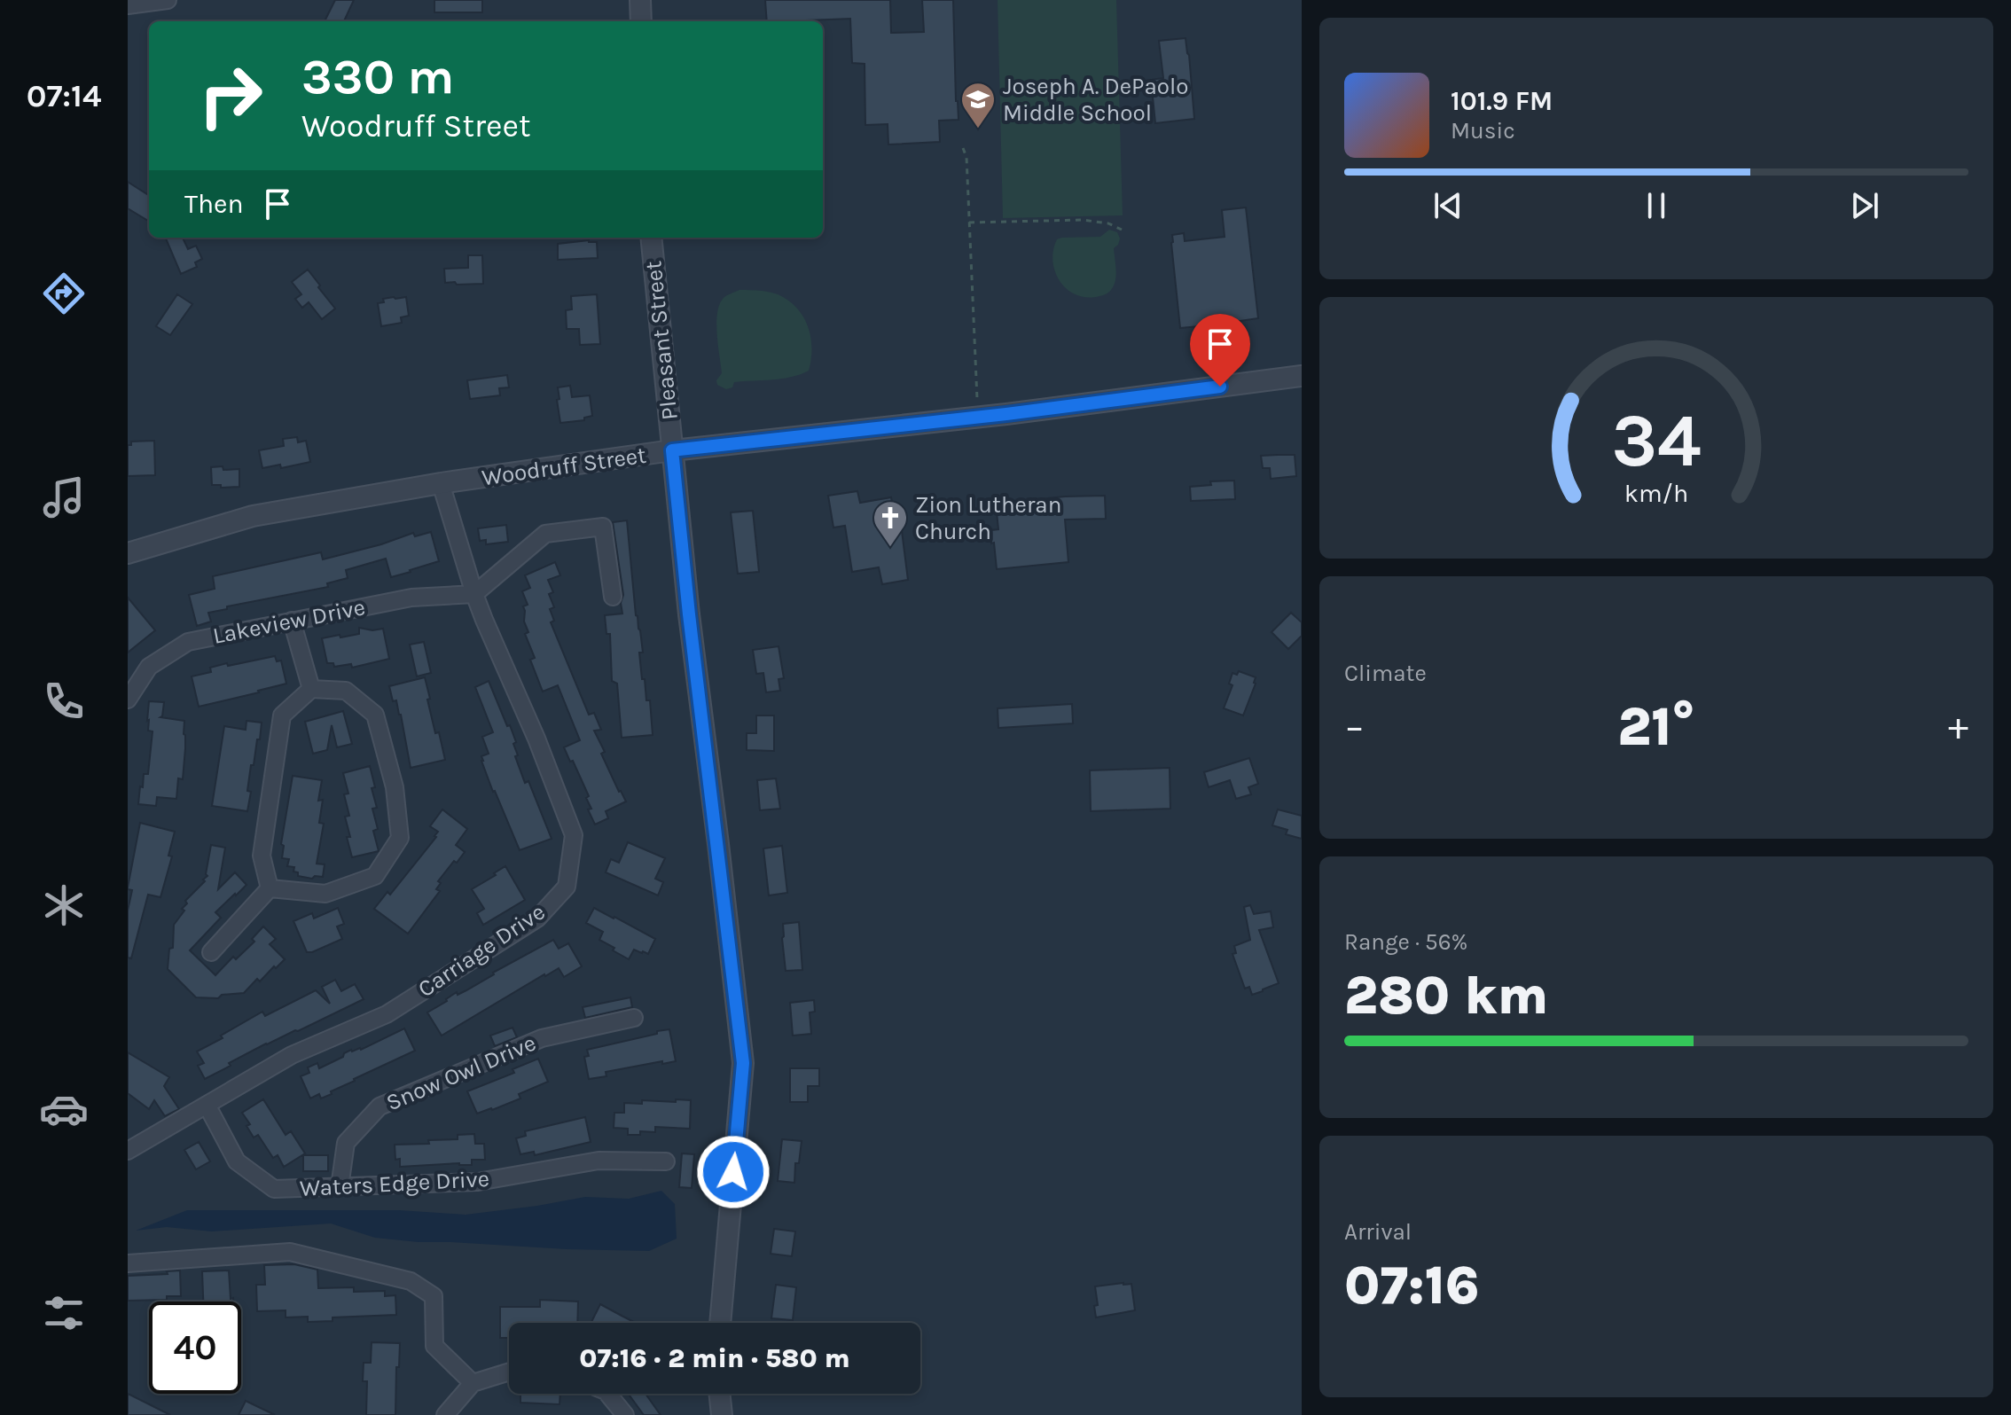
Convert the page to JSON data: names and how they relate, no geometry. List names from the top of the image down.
{
  "streets": {
    "street": [
      "Pleasant Street",
      "Woodruff Street",
      "Lakeview Drive",
      "Carriage Drive",
      "Snow Owl Drive",
      "Waters Edge Drive"
    ]
  },
  "crossings": [
    ["Pleasant Street", "Woodruff Street"],
    ["Woodruff Street", "Carriage Drive"],
    ["Lakeview Drive", "Carriage Drive"],
    ["Carriage Drive", "Waters Edge Drive"],
    ["Snow Owl Drive", "Waters Edge Drive"]
  ],
  "places": {
    "school or university": ["Joseph A. DePaolo Middle School"],
    "church": ["Zion Lutheran Church"]
  },
  "page": {
    "tabs": "07:14",
    "turn": ["330 m", "Woodruff Street"],
    "song": ["101.9 FM", "Music"],
    "then": "Then",
    "tile": [
      "Climate",
      ["Range · 56%", "280 km"],
      ["Arrival", "07:16"]
    ],
    "heat": ["−", "21°", "+"],
    "limit": "40",
    "trip": "07:16 · 2 min · 580 m",
    "gauge": ["34", "km/h"]
  }
}
